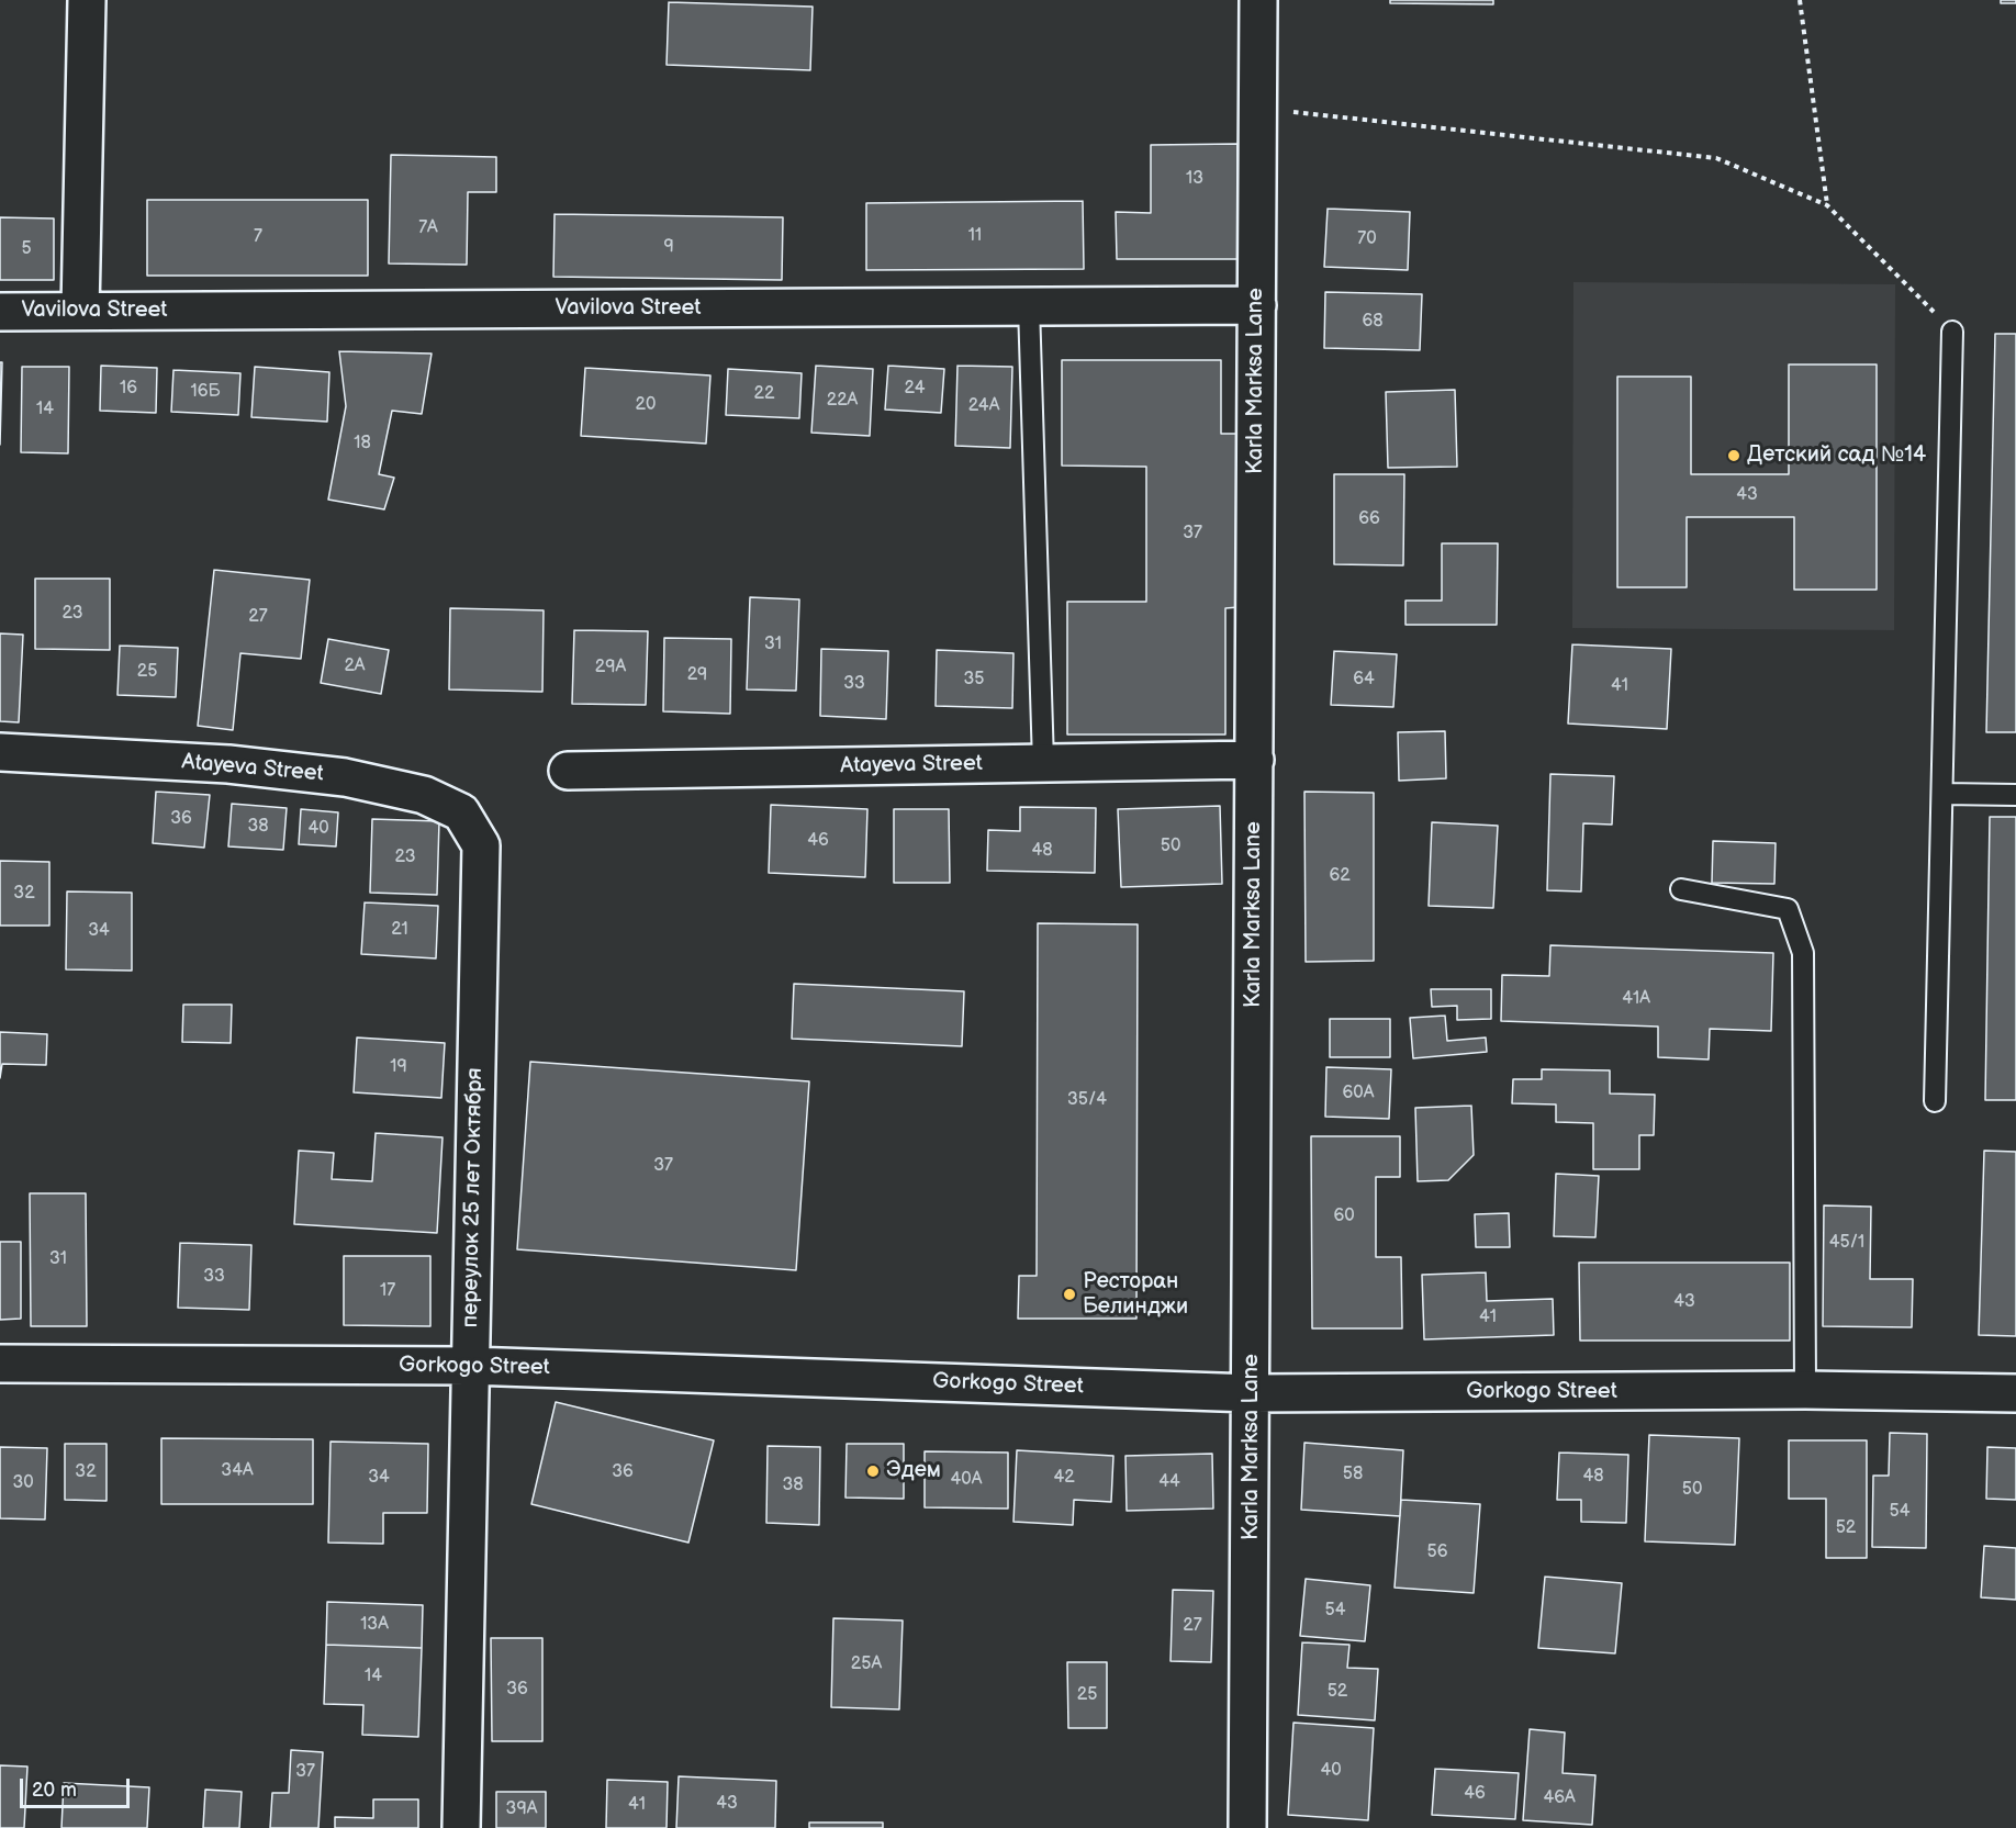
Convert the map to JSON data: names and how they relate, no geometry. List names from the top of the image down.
{
  "streets": {
    "street": [
      "Vavilova Street",
      "Karla Marksa Lane",
      "Atayeva Street",
      "переулок 25 лет Октября",
      "Gorkogo Street"
    ]
  },
  "crossings": [
    ["Vavilova Street", "Karla Marksa Lane"],
    ["Karla Marksa Lane", "Atayeva Street"],
    ["Karla Marksa Lane", "Gorkogo Street"],
    ["Atayeva Street", "переулок 25 лет Октября"],
    ["переулок 25 лет Октября", "Gorkogo Street"]
  ],
  "places": ["Детский сад №14", "Ресторан Белинджи", "Эдем"],
  "house_numbers": [
    "13",
    "7А",
    "11",
    "7",
    "70",
    "9",
    "5",
    "68",
    "16",
    "24",
    "16Б",
    "22",
    "22А",
    "20",
    "24А",
    "14",
    "18",
    "43",
    "66",
    "37",
    "23",
    "27",
    "31",
    "2А",
    "29А",
    "25",
    "29",
    "35",
    "64",
    "33",
    "41",
    "36",
    "38",
    "40",
    "46",
    "50",
    "48",
    "23",
    "62",
    "32",
    "21",
    "34",
    "41А",
    "19",
    "60А",
    "35/4",
    "37",
    "60",
    "45/1",
    "31",
    "33",
    "17",
    "43",
    "41",
    "34А",
    "32",
    "36",
    "58",
    "48",
    "34",
    "42",
    "40А",
    "44",
    "30",
    "38",
    "50",
    "54",
    "52",
    "56",
    "54",
    "13А",
    "27",
    "25А",
    "14",
    "36",
    "52",
    "25",
    "40",
    "37",
    "46",
    "46А",
    "43",
    "41",
    "39А"
  ],
  "scale_bar": "20 m"
}
